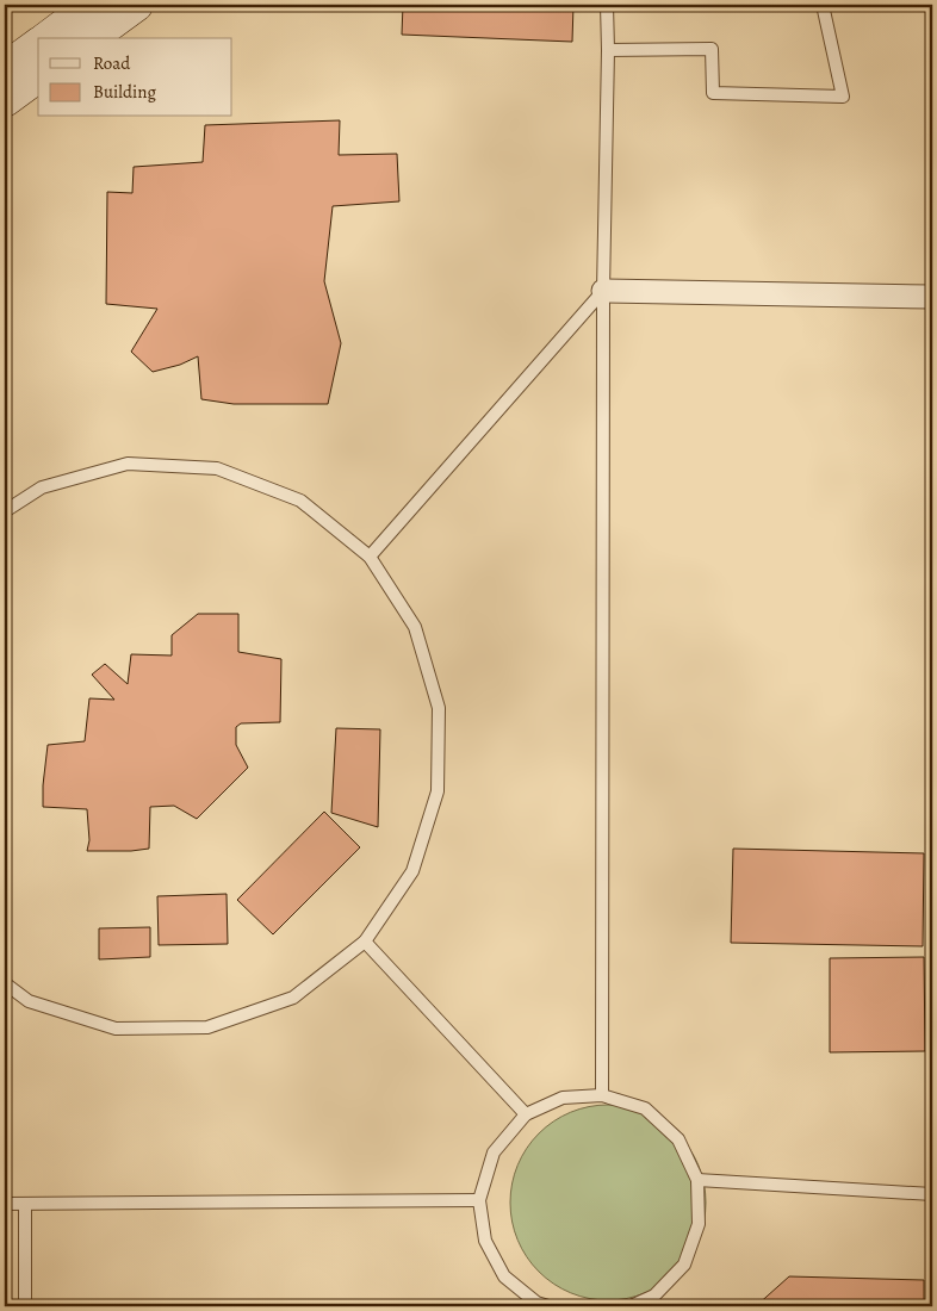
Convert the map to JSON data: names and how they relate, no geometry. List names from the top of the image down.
{
  "legend": ["Road", "Building"]
}
